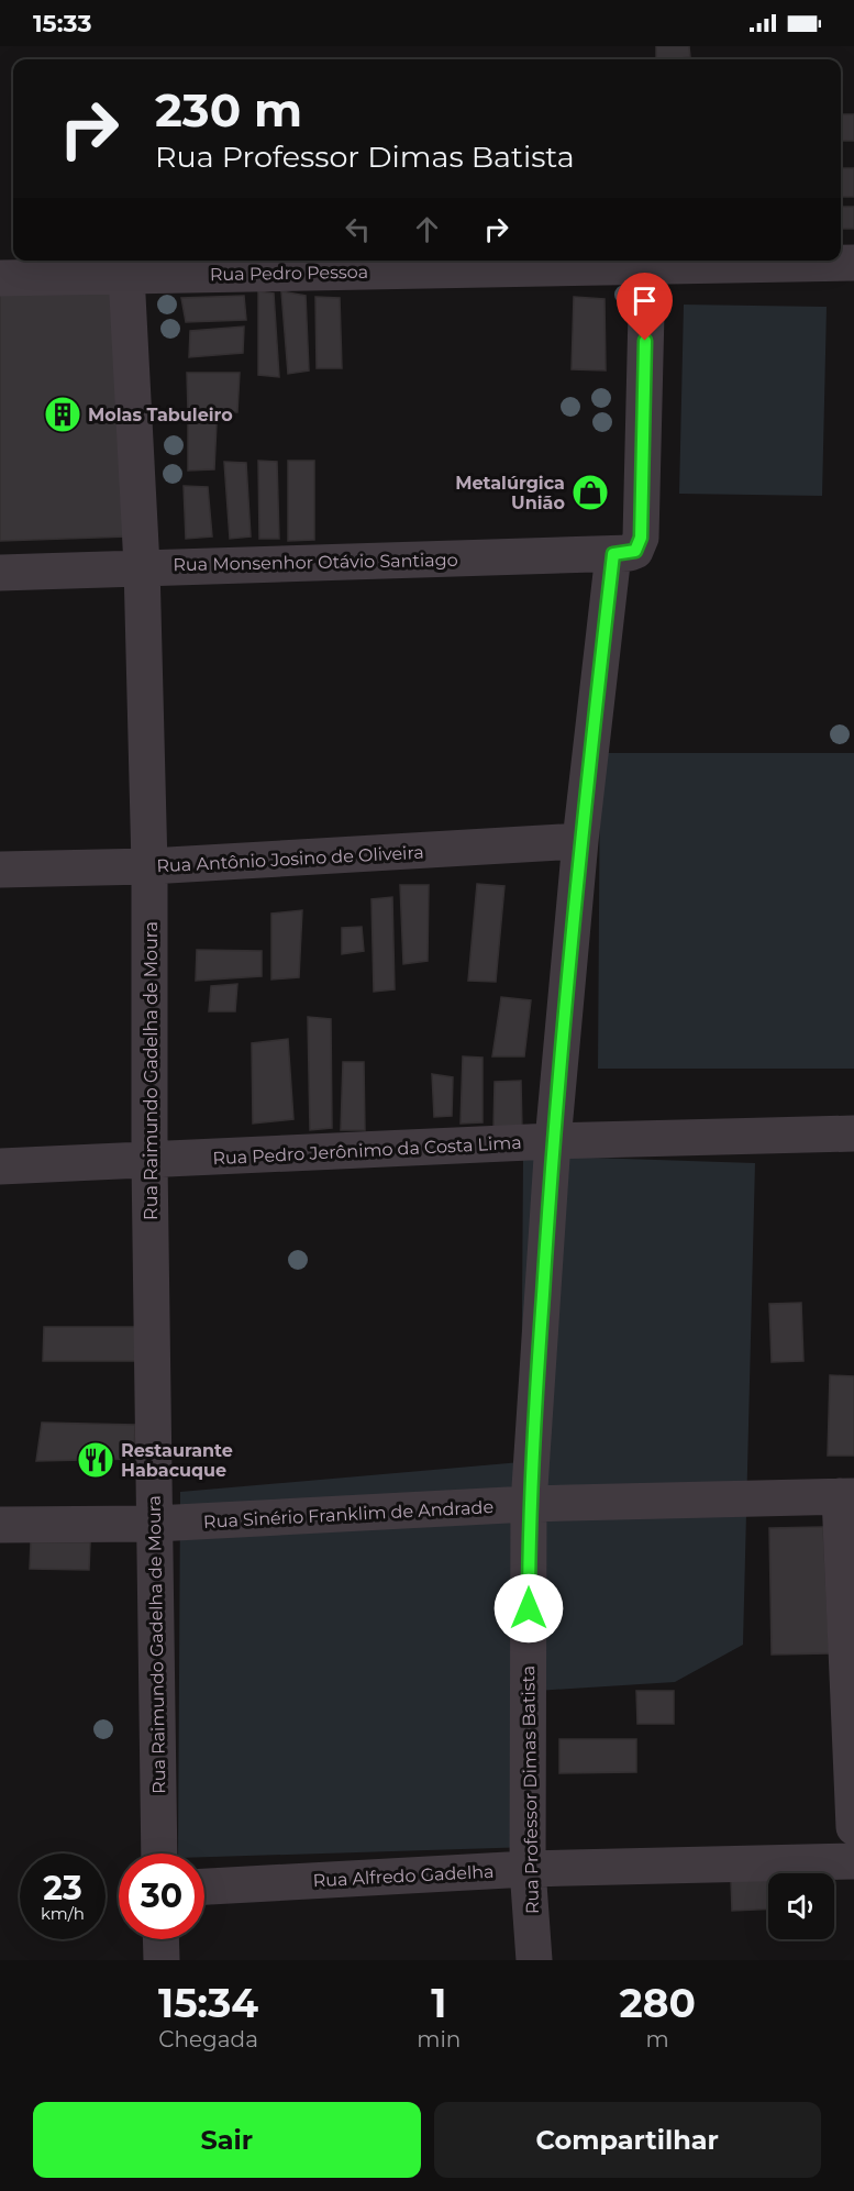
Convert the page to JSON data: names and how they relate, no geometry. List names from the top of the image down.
{
  "streets": {
    "street": [
      "Rua Pedro Pessoa",
      "Rua Monsenhor Otávio Santiago",
      "Rua Antônio Josino de Oliveira",
      "Rua Raimundo Gadelha de Moura",
      "Rua Pedro Jerônimo da Costa Lima",
      "Rua Sinério Franklim de Andrade",
      "Rua Professor Dimas Batista",
      "Rua Alfredo Gadelha"
    ]
  },
  "crossings": [
    ["Rua Pedro Pessoa", "Rua Raimundo Gadelha de Moura"],
    ["Rua Pedro Pessoa", "Rua Professor Dimas Batista"],
    ["Rua Monsenhor Otávio Santiago", "Rua Raimundo Gadelha de Moura"],
    ["Rua Monsenhor Otávio Santiago", "Rua Professor Dimas Batista"],
    ["Rua Antônio Josino de Oliveira", "Rua Raimundo Gadelha de Moura"],
    ["Rua Antônio Josino de Oliveira", "Rua Professor Dimas Batista"],
    ["Rua Raimundo Gadelha de Moura", "Rua Pedro Jerônimo da Costa Lima"],
    ["Rua Raimundo Gadelha de Moura", "Rua Sinério Franklim de Andrade"],
    ["Rua Pedro Jerônimo da Costa Lima", "Rua Professor Dimas Batista"],
    ["Rua Sinério Franklim de Andrade", "Rua Professor Dimas Batista"],
    ["Rua Professor Dimas Batista", "Rua Alfredo Gadelha"]
  ],
  "places": {
    "building": ["Molas Tabuleiro"],
    "shop": ["Metalúrgica União"],
    "restaurant": ["Restaurante Habacuque"]
  },
  "page": {
    "status": "15:33",
    "turn": ["230 m", "Rua Professor Dimas Batista"],
    "speed": "23 km/h",
    "limit": "30",
    "eta": [
      "15:34",
      "Chegada",
      "1",
      "min",
      "280",
      "m"
    ],
    "buttons": ["Sair", "Compartilhar"]
  }
}
